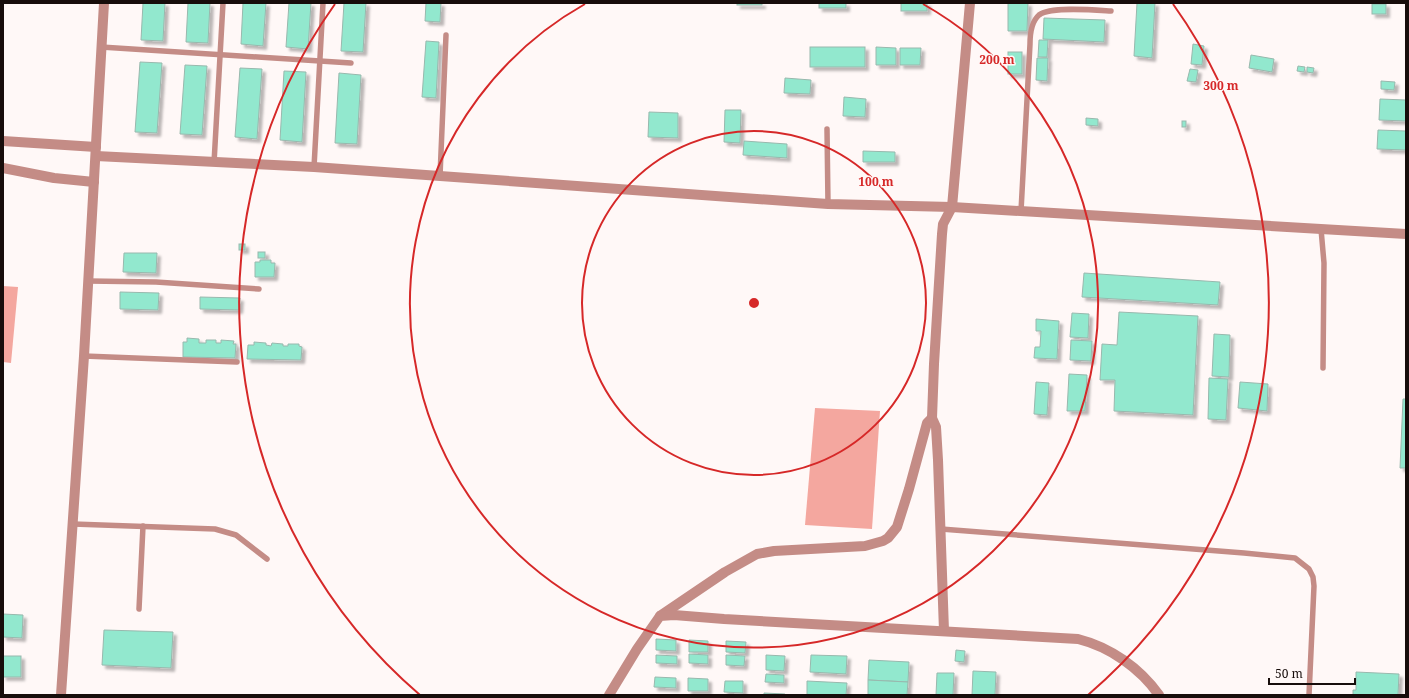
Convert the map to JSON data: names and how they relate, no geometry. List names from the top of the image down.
{
  "scale_bar": "50 m",
  "rings": ["200 m", "300 m", "100 m"]
}
